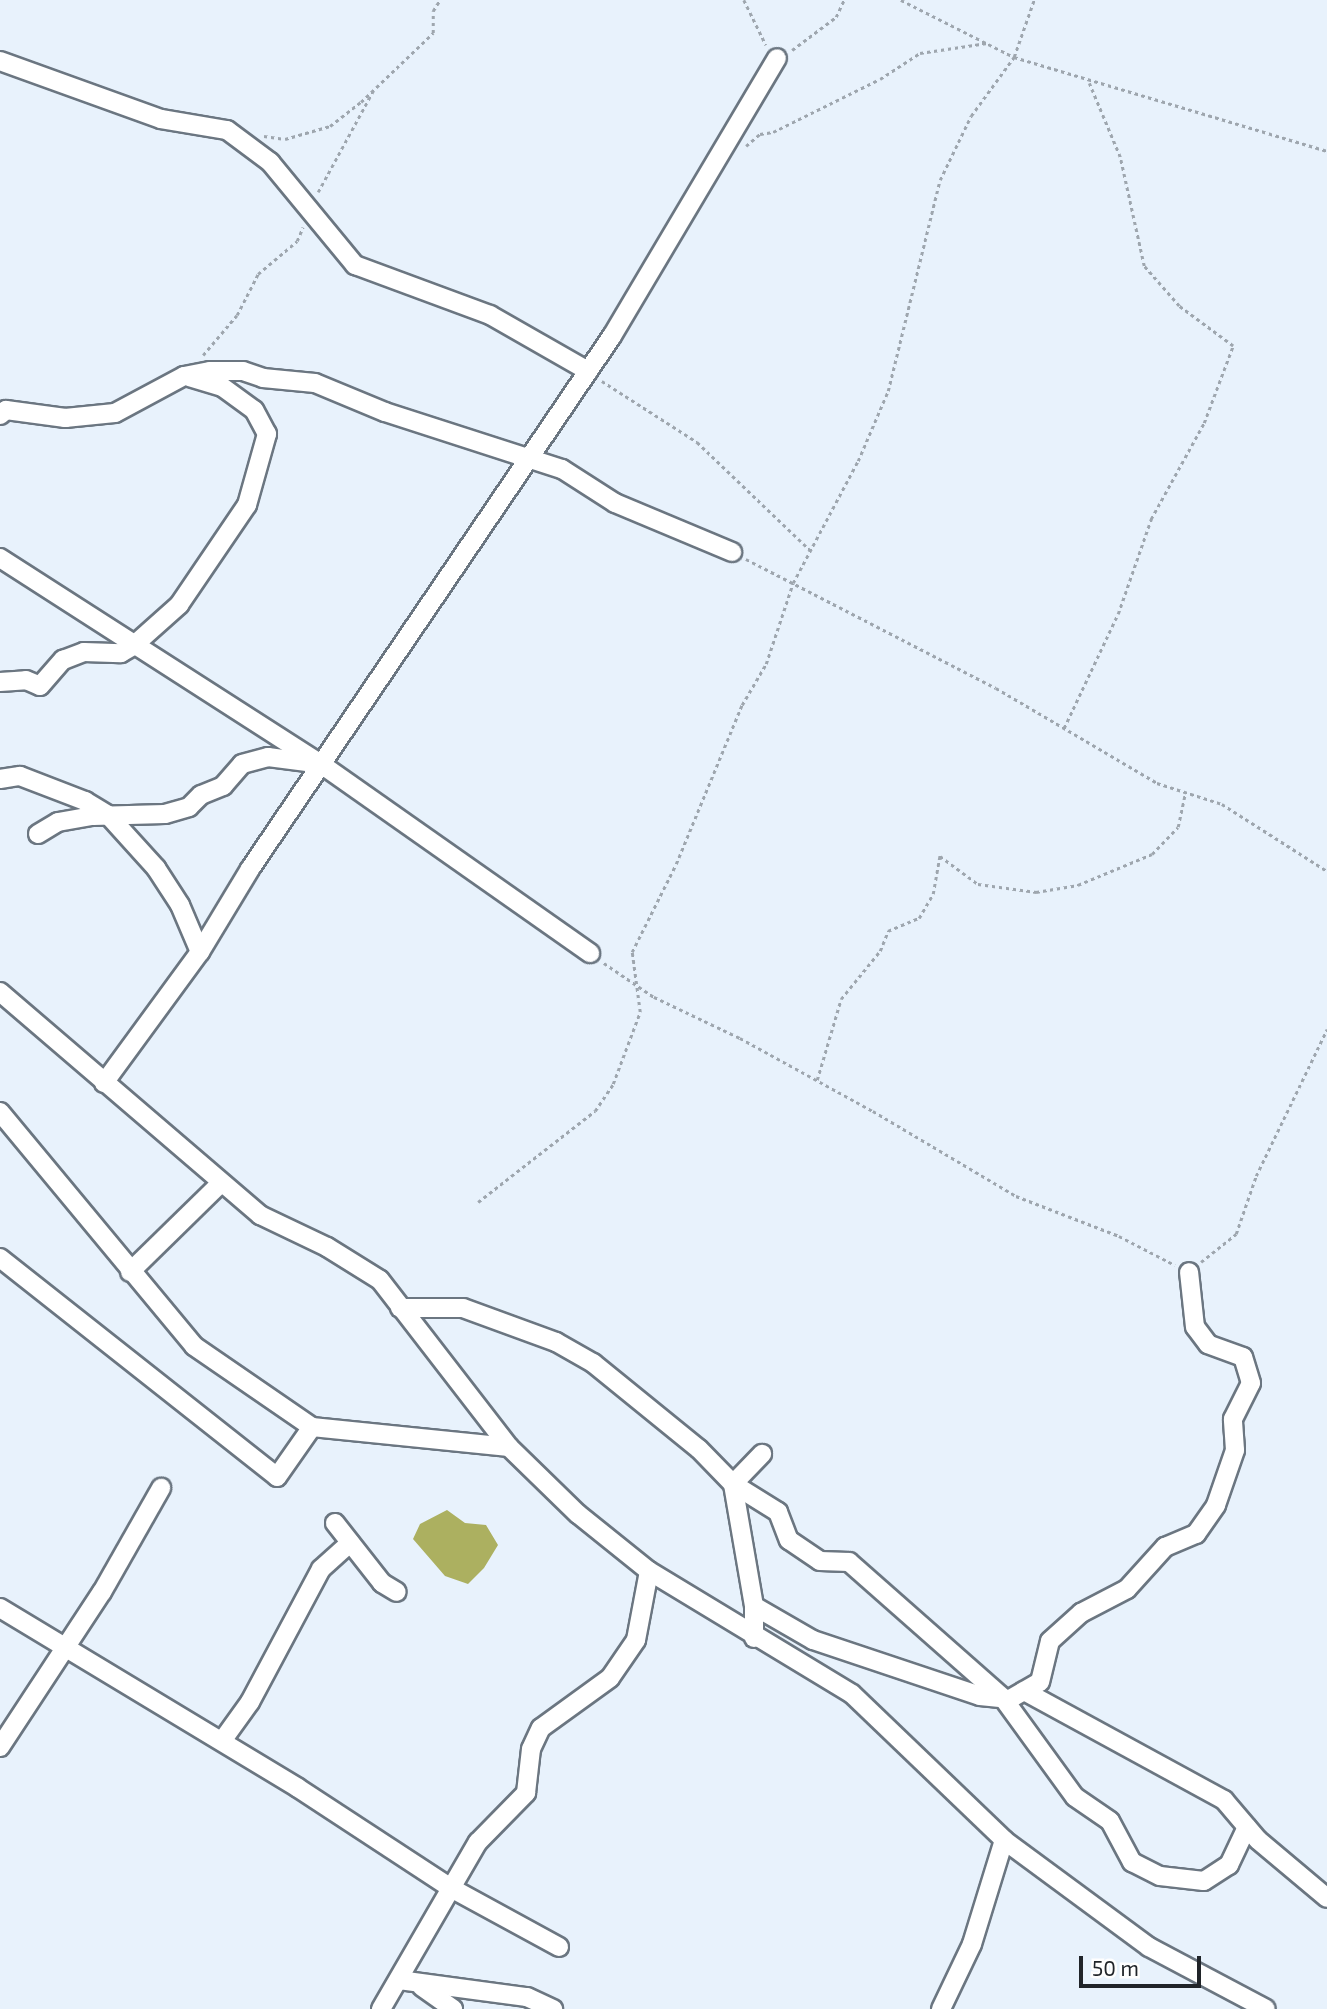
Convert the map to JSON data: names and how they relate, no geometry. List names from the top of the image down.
{
  "scale_bar": "50 m"
}
